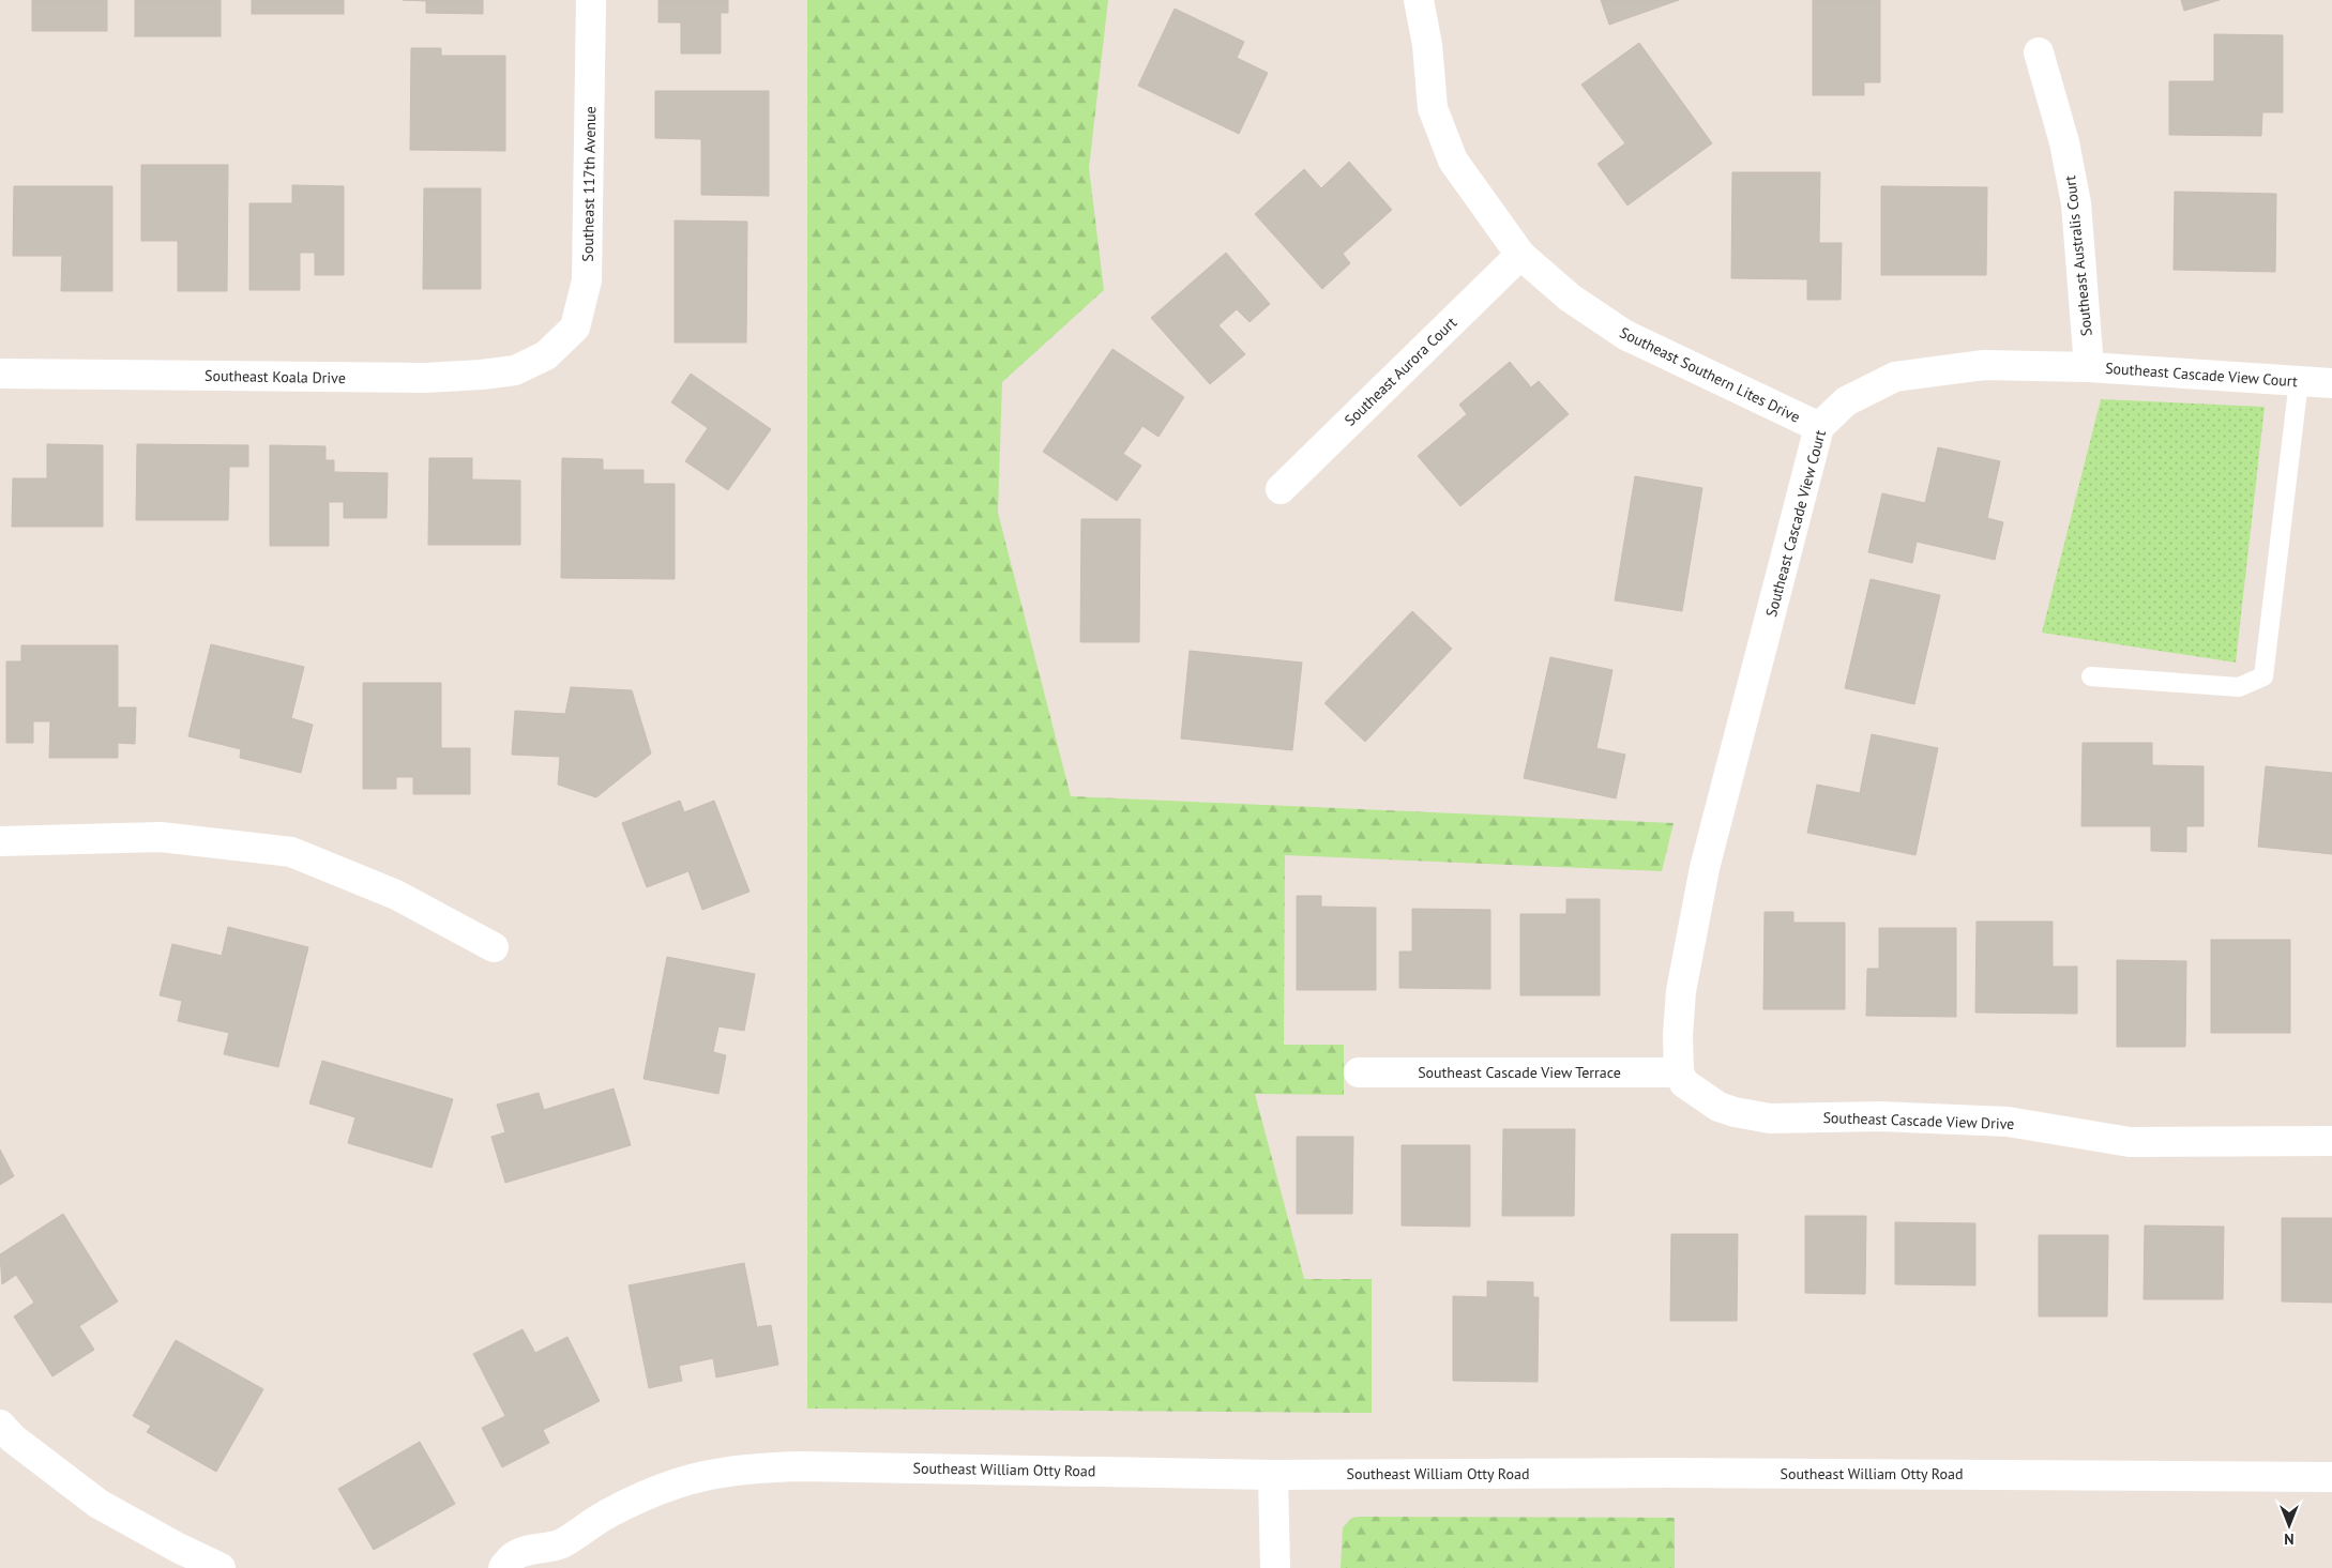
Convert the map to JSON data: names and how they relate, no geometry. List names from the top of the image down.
{
  "streets": {
    "street": [
      "Southeast 117th Avenue",
      "Southeast Australis Court",
      "Southeast Aurora Court",
      "Southeast Southern Lites Drive",
      "Southeast Cascade View Court",
      "Southeast Koala Drive",
      "Southeast Cascade View Terrace",
      "Southeast Cascade View Drive",
      "Southeast William Otty Road"
    ]
  },
  "crossings": [
    ["Southeast 117th Avenue", "Southeast Koala Drive"],
    ["Southeast Australis Court", "Southeast Cascade View Court"],
    ["Southeast Aurora Court", "Southeast Southern Lites Drive"],
    ["Southeast Southern Lites Drive", "Southeast Cascade View Court"],
    ["Southeast Cascade View Court", "Southeast Cascade View Terrace"],
    ["Southeast Cascade View Court", "Southeast Cascade View Drive"],
    ["Southeast Cascade View Terrace", "Southeast Cascade View Drive"]
  ],
  "north": "bottom"
}
